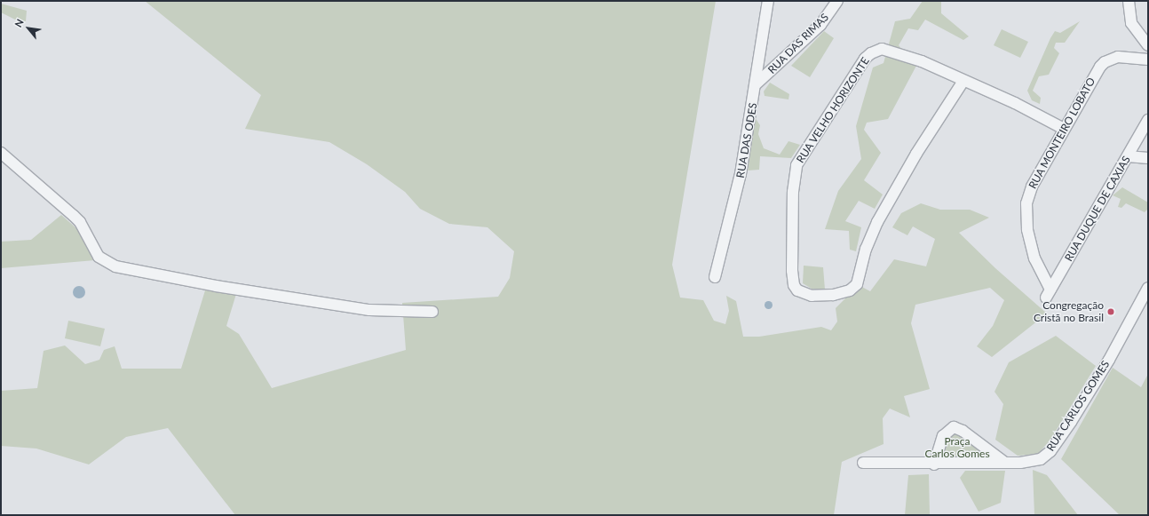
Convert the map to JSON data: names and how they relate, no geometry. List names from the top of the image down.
{
  "streets": {
    "street": [
      "RUA DAS RIMAS",
      "RUA VELHO HORIZONTE",
      "RUA MONTEIRO LOBATO",
      "RUA DAS ODES",
      "RUA DUQUE DE CAXIAS",
      "RUA CARLOS GOMES"
    ]
  },
  "crossings": [
    ["RUA DAS RIMAS", "RUA DAS ODES"],
    ["RUA VELHO HORIZONTE", "RUA MONTEIRO LOBATO"],
    ["RUA MONTEIRO LOBATO", "RUA DUQUE DE CAXIAS"]
  ],
  "parks": ["Praça Carlos Gomes"],
  "places": ["Congregação Cristã no Brasil"],
  "north": "top left"
}
